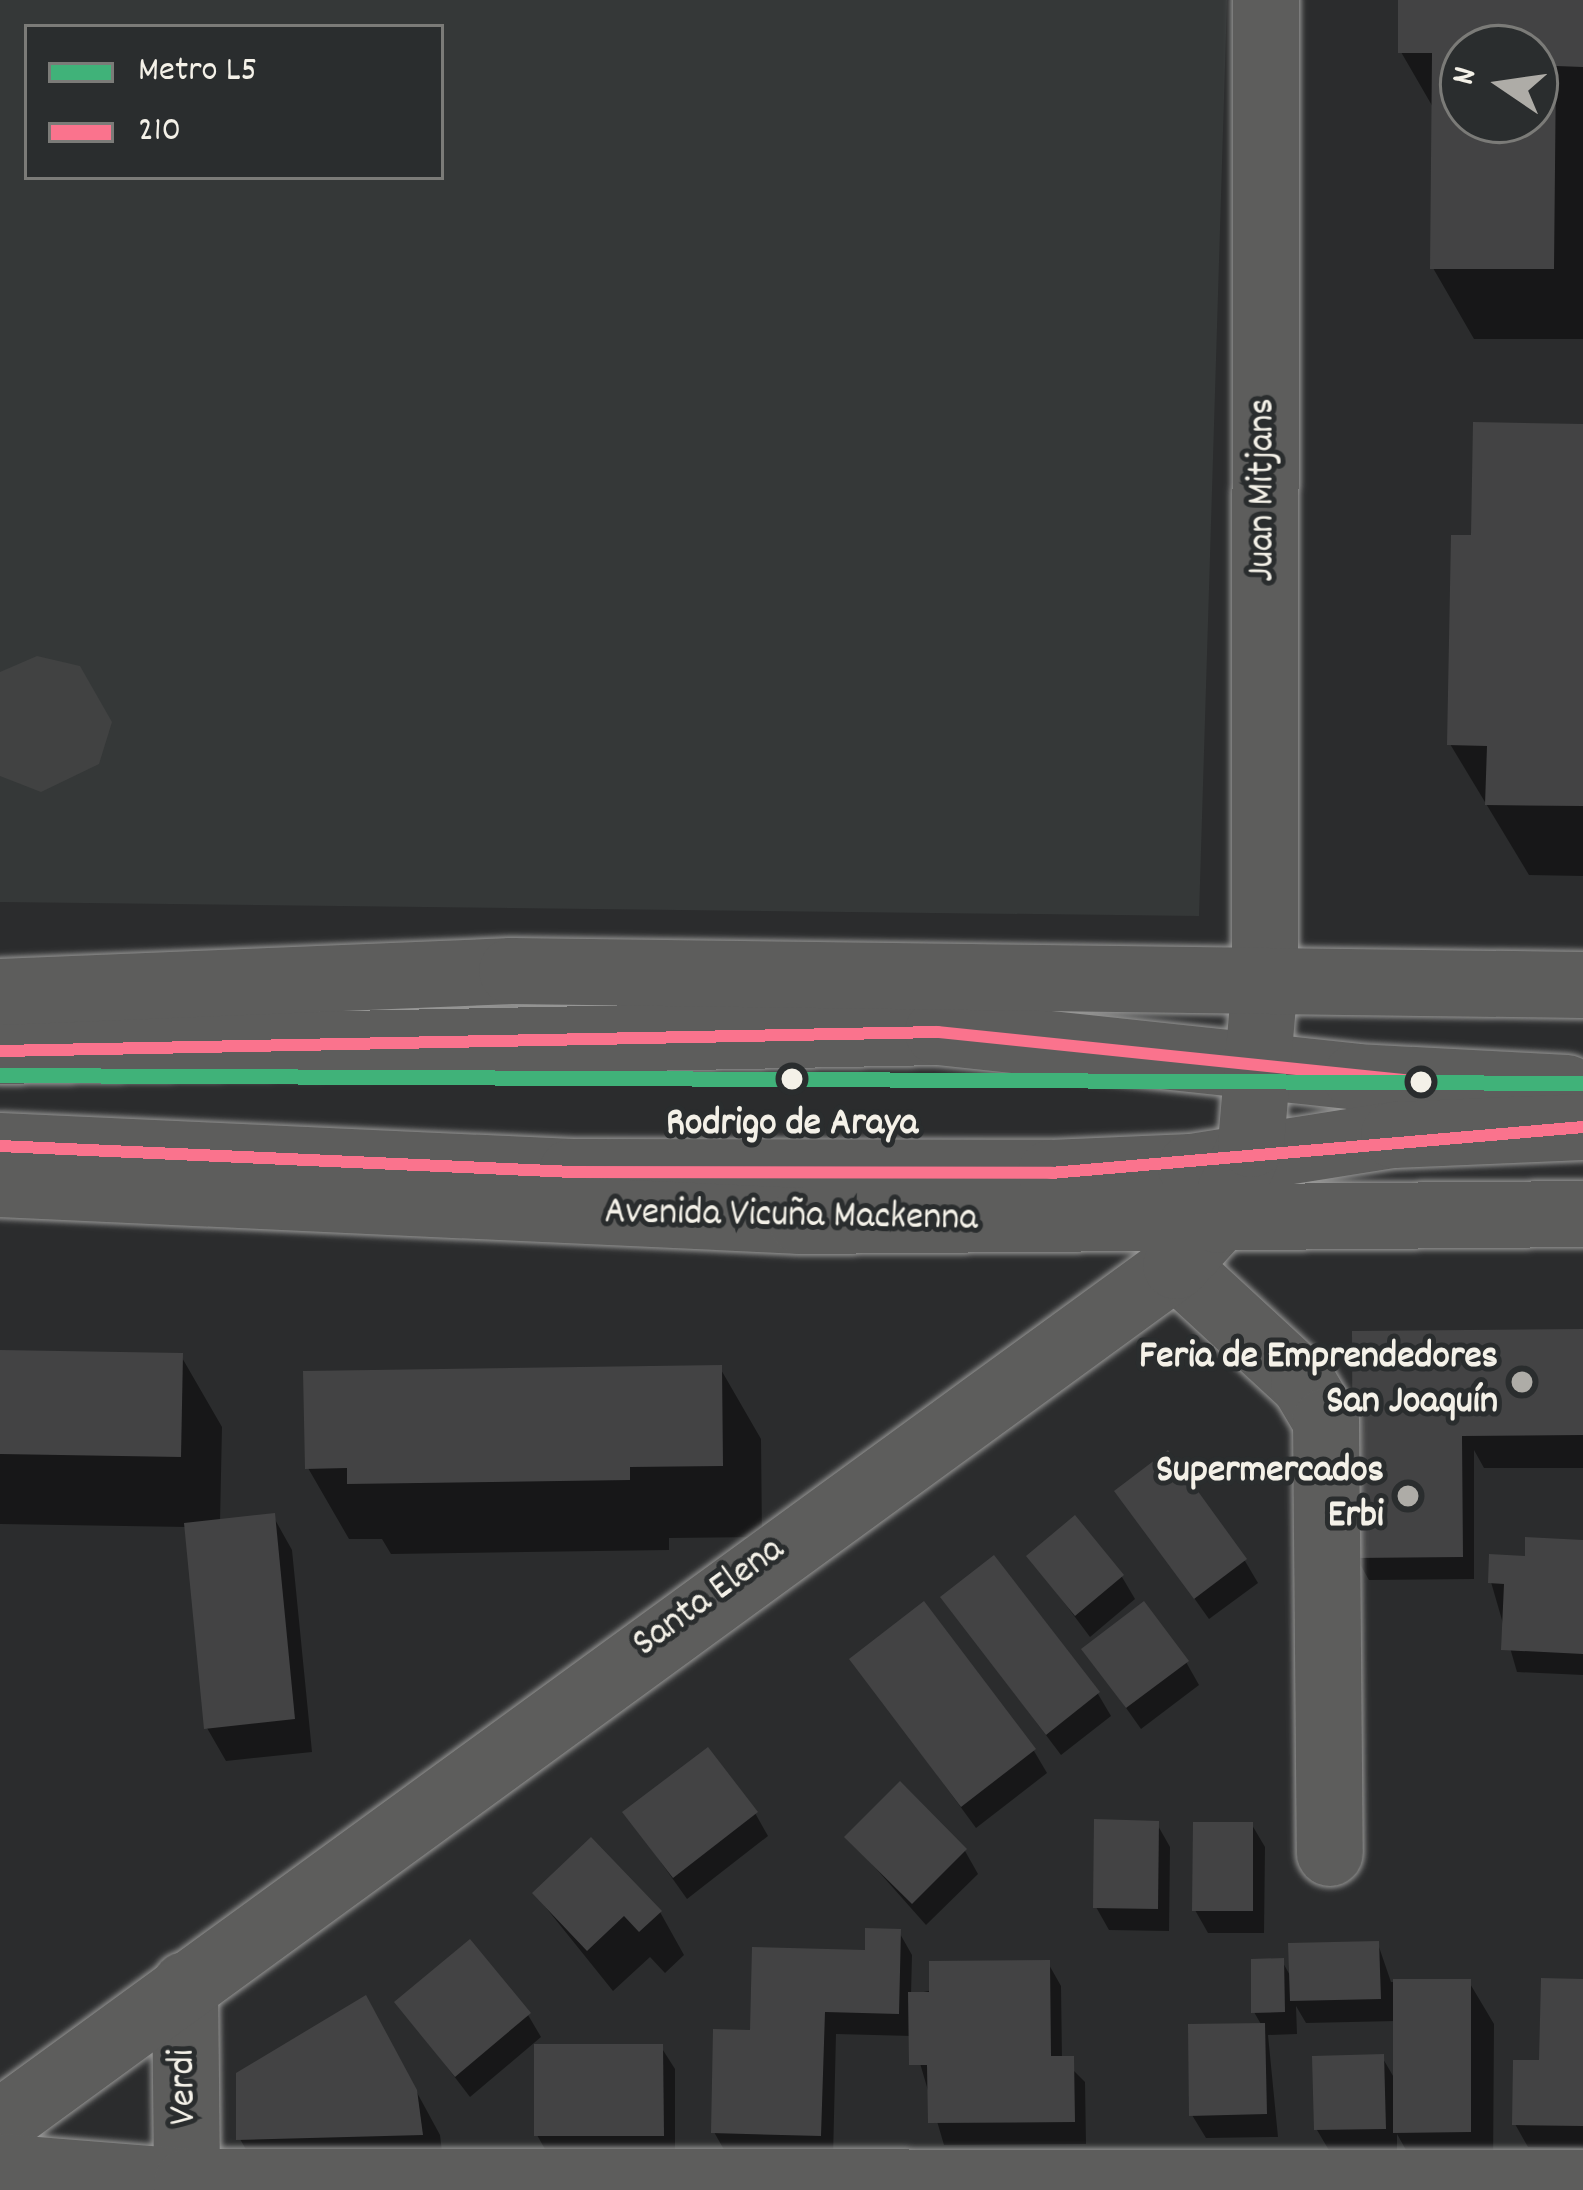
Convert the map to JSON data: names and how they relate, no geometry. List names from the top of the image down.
{
  "streets": {
    "street": [
      "Juan Mitjans",
      "Avenida Vicuña Mackenna",
      "Santa Elena",
      "Verdi"
    ]
  },
  "crossings": [
    ["Juan Mitjans", "Santa Elena"],
    ["Avenida Vicuña Mackenna", "Santa Elena"],
    ["Santa Elena", "Verdi"]
  ],
  "places": ["Rodrigo de Araya", "Feria de Emprendedores San Joaquín", "Supermercados Erbi"],
  "lines": ["transit line 210", "metro line L5"],
  "legend": ["Metro L5", "210"],
  "north": "left"
}
